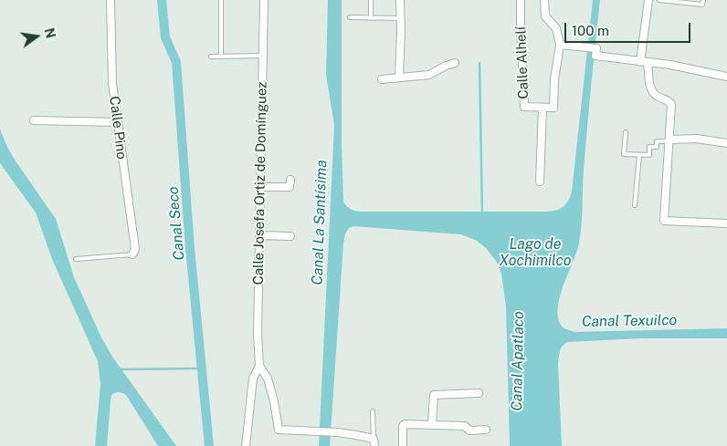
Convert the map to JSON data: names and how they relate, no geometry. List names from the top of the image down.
{
  "streets": {
    "street": ["Calle Alhelí", "Calle Pino", "Calle Josefa Ortiz de Domínguez"]
  },
  "water": [
    "Canal La Santísima",
    "Canal Seco",
    "Lago de Xochimilco",
    "Canal Texuilco",
    "Canal Apatlaco"
  ],
  "scale_bar": "100 m",
  "north": "right"
}
